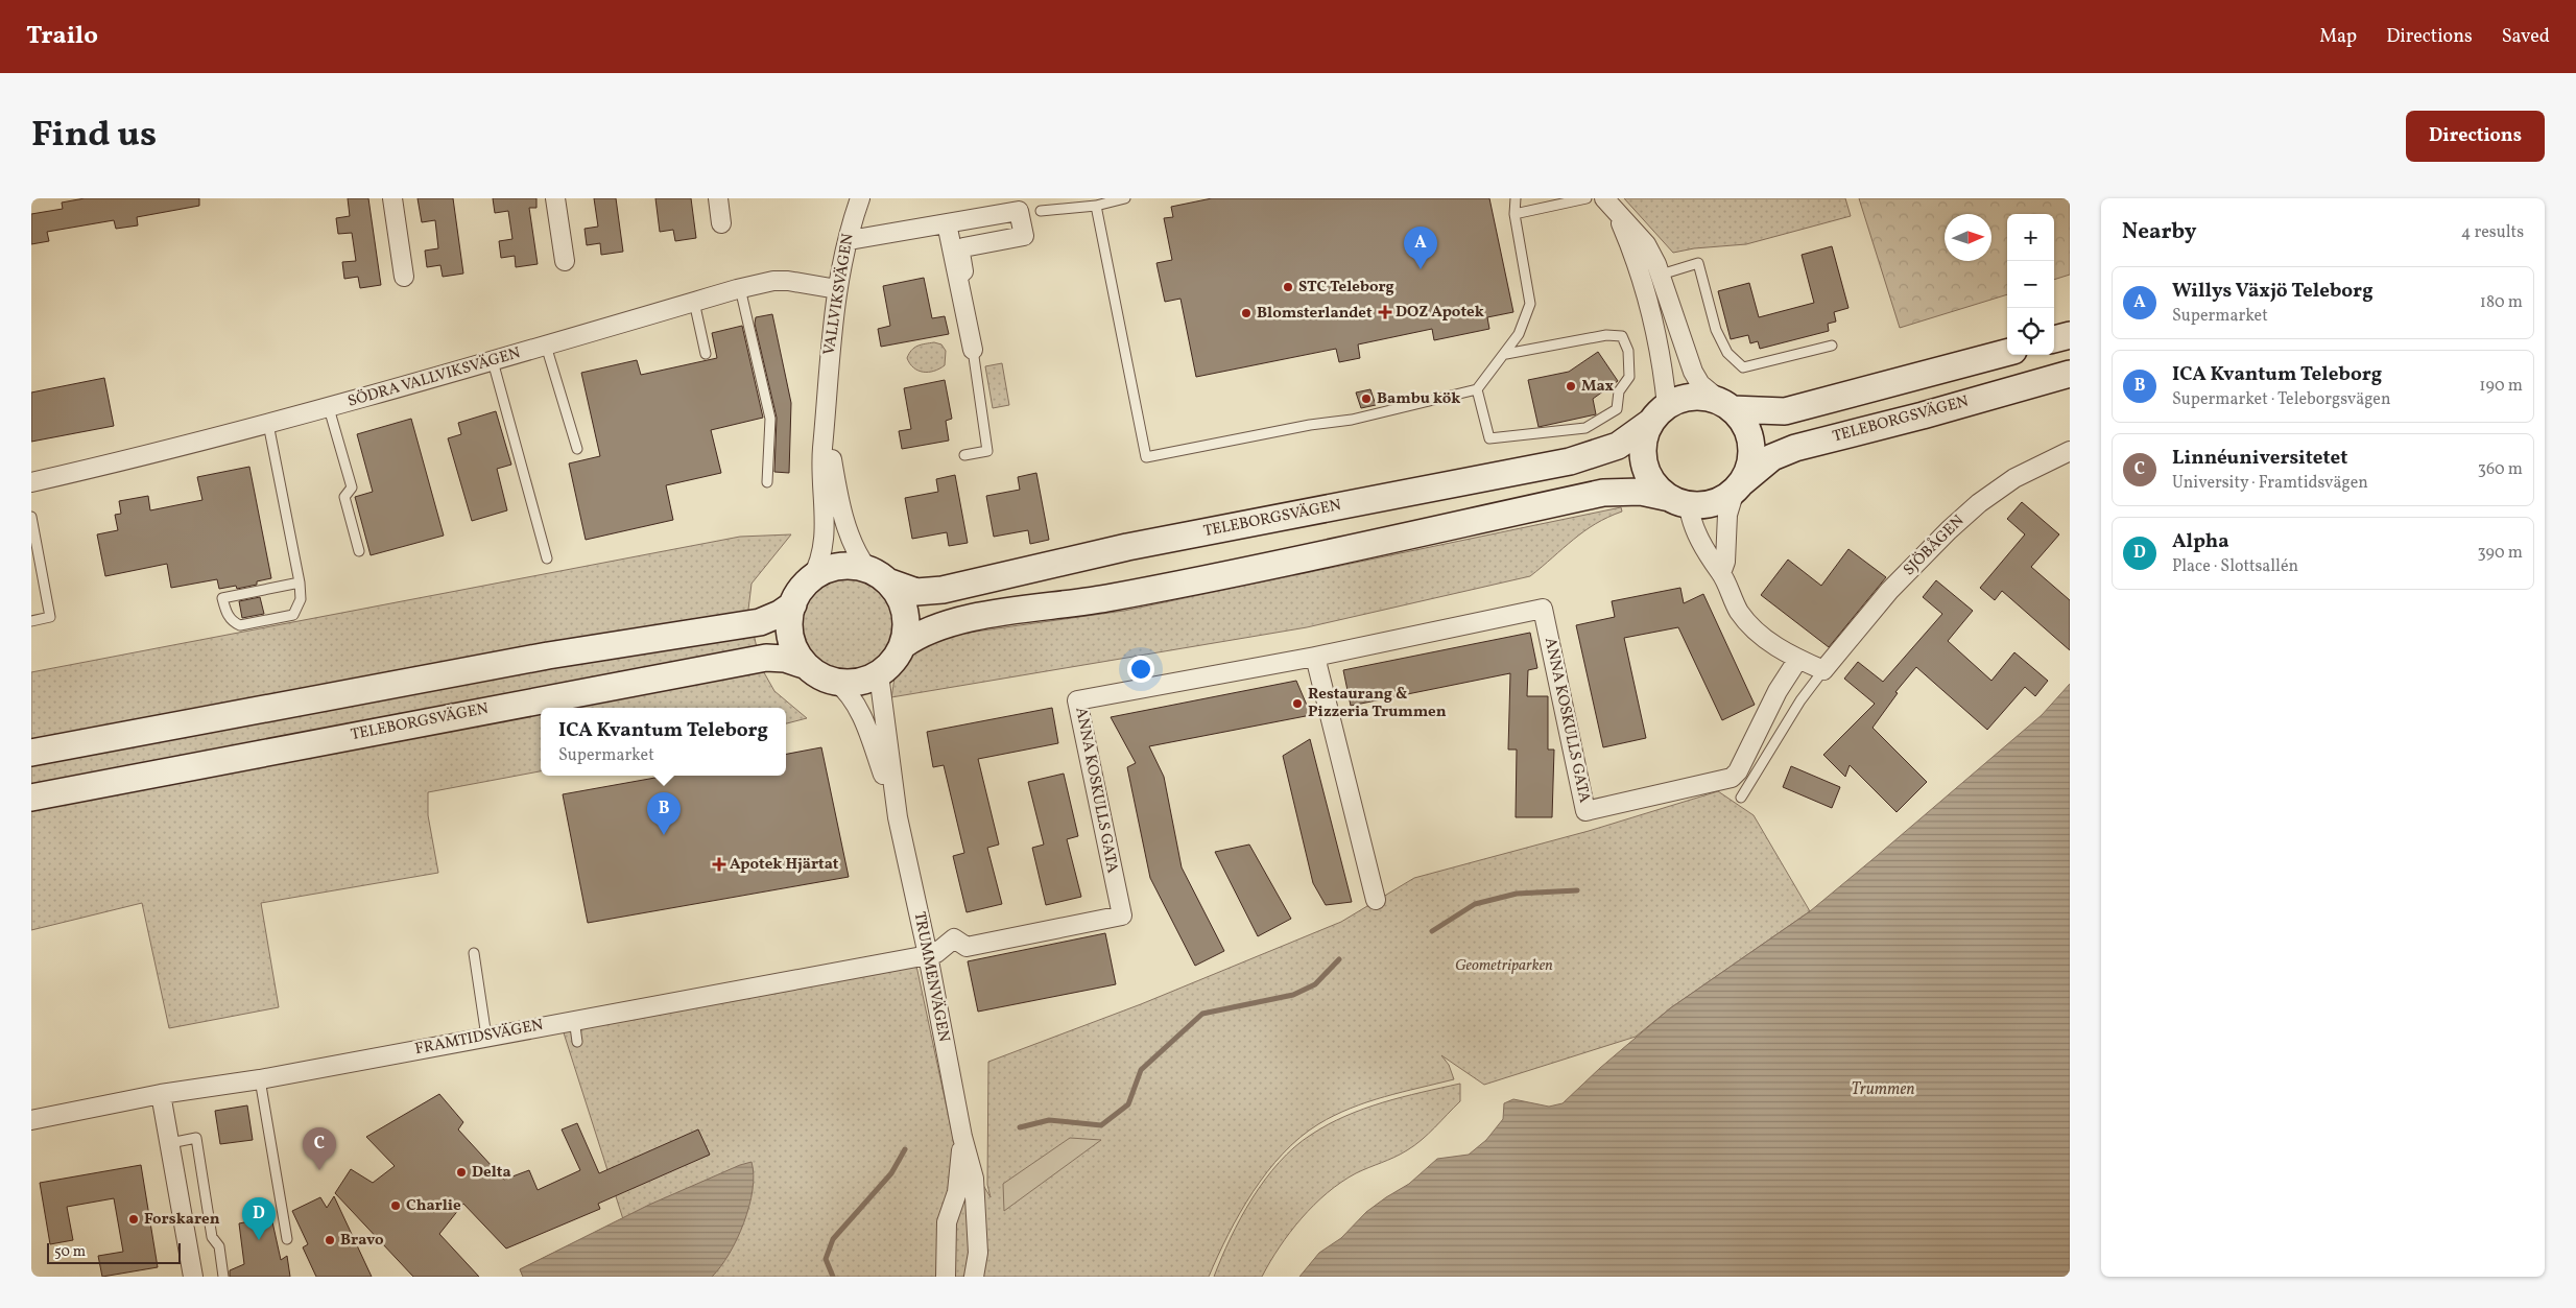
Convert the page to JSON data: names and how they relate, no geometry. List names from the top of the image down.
{
  "streets": {
    "main road": ["TELEBORGSVÄGEN"],
    "street": [
      "VALLVIKSVÄGEN",
      "SÖDRA VALLVIKSVÄGEN",
      "SJÖBÅGEN",
      "ANNA KOSKULLS GATA",
      "TRUMMENVÄGEN",
      "FRAMTIDSVÄGEN"
    ]
  },
  "crossings": [
    ["VALLVIKSVÄGEN", "SÖDRA VALLVIKSVÄGEN"],
    ["VALLVIKSVÄGEN", "TELEBORGSVÄGEN"],
    ["VALLVIKSVÄGEN", "TRUMMENVÄGEN"],
    ["TELEBORGSVÄGEN", "TRUMMENVÄGEN"],
    ["ANNA KOSKULLS GATA", "TRUMMENVÄGEN"],
    ["ANNA KOSKULLS GATA", "FRAMTIDSVÄGEN"],
    ["TRUMMENVÄGEN", "FRAMTIDSVÄGEN"]
  ],
  "water": ["Trummen"],
  "parks": ["Geometriparken"],
  "places": {
    "other": [
      "STC Teleborg",
      "Blomsterlandet",
      "Max",
      "Bambu kök",
      "Restaurang & Pizzeria Trummen",
      "Delta",
      "Charlie",
      "Forskaren",
      "Bravo"
    ],
    "health": ["DOZ Apotek", "Apotek Hjärtat"]
  },
  "scale_bar": "50 m",
  "north": "right",
  "page": {
    "header": "Trailo",
    "nav": ["Map", "Directions", "Saved"],
    "title": "Find us",
    "buttons": "Directions",
    "heading": ["Nearby", "4 results"],
    "map_buttons": ["+", "−"],
    "pins": [
      "A",
      "B",
      "C",
      "D"
    ],
    "list": [
      {
        "mark": "A",
        "name": "Willys Växjö Teleborg",
        "note": "Supermarket",
        "value": "180 m"
      },
      {
        "mark": "B",
        "name": "ICA Kvantum Teleborg",
        "note": "Supermarket · Teleborgsvägen",
        "value": "190 m"
      },
      {
        "mark": "C",
        "name": "Linnéuniversitetet",
        "note": "University · Framtidsvägen",
        "value": "360 m"
      },
      {
        "mark": "D",
        "name": "Alpha",
        "note": "Place · Slottsallén",
        "value": "390 m"
      }
    ],
    "popup": ["ICA Kvantum Teleborg", "Supermarket"],
    "scale": "50 m"
  }
}
